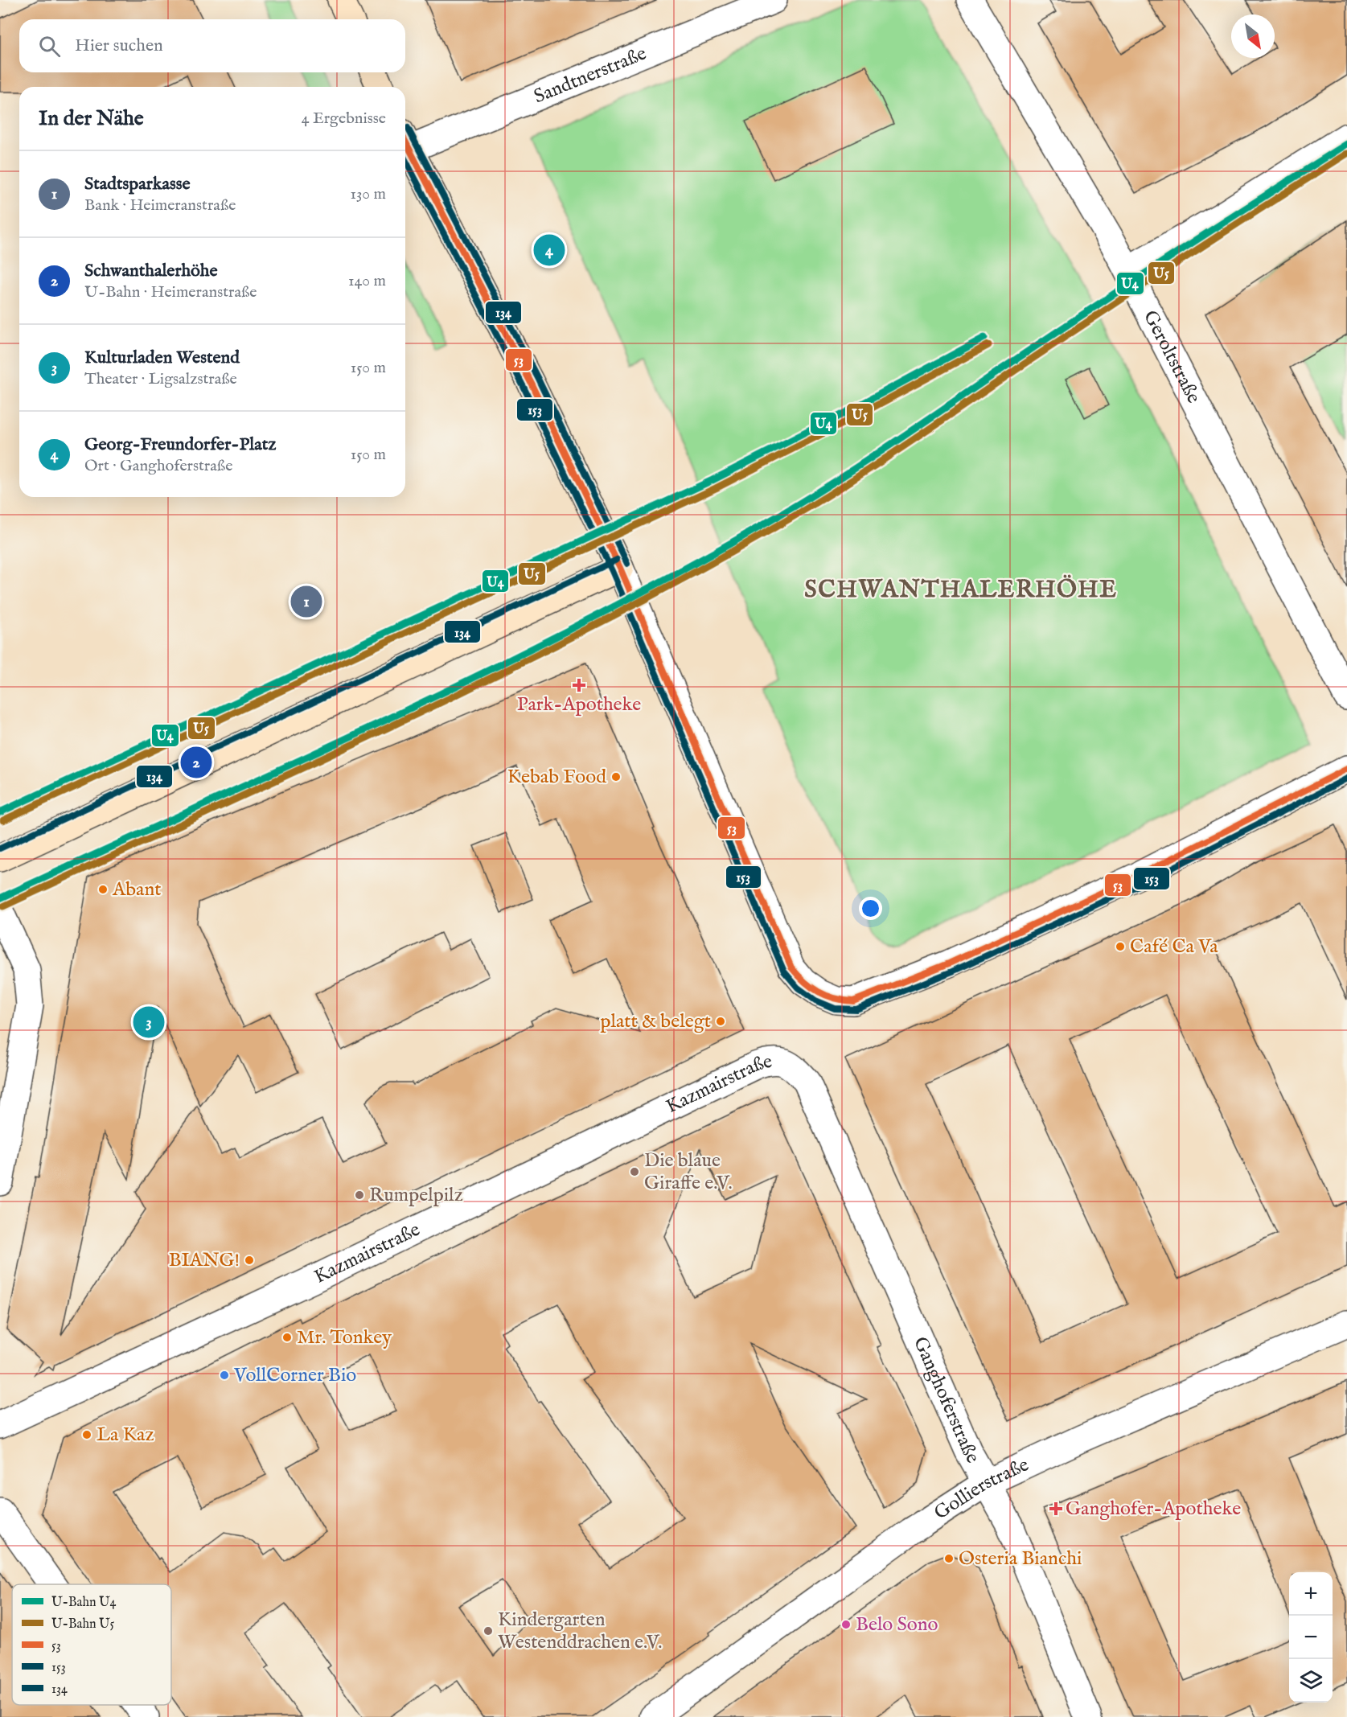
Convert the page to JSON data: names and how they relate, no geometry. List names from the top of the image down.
{
  "streets": {
    "street": [
      "Sandtnerstraße",
      "Geroltstraße",
      "Kazmairstraße",
      "Ganghoferstraße",
      "Gollierstraße"
    ]
  },
  "crossings": [
    ["Kazmairstraße", "Ganghoferstraße"],
    ["Ganghoferstraße", "Gollierstraße"]
  ],
  "districts": ["SCHWANTHALERHÖHE"],
  "places": {
    "health": ["Park-Apotheke", "Ganghofer-Apotheke"],
    "other": [
      "Kebab Food",
      "Abant",
      "Café Ca Va",
      "platt & belegt",
      "Die blaue Giraffe e.V.",
      "Rumpelpilz",
      "BIANG!",
      "Mr. Tonkey",
      "VollCorner Bio",
      "La Kaz",
      "Osteria Bianchi",
      "Belo Sono",
      "Kindergarten Westenddrachen e.V."
    ]
  },
  "lines": [
    "transit line 134",
    "transit line 53",
    "metro line U4",
    "metro line U5",
    "transit line 153"
  ],
  "legend": [
    "U-Bahn U4",
    "U-Bahn U5",
    "53",
    "153",
    "134"
  ],
  "north": "bottom right",
  "page": {
    "search": "Hier suchen",
    "heading": ["In der Nähe", "4 Ergebnisse"],
    "list": [
      {
        "mark": "1",
        "name": "Stadtsparkasse",
        "note": "Bank · Heimeranstraße",
        "value": "130 m"
      },
      {
        "mark": "2",
        "name": "Schwanthalerhöhe",
        "note": "U-Bahn · Heimeranstraße",
        "value": "140 m"
      },
      {
        "mark": "3",
        "name": "Kulturladen Westend",
        "note": "Theater · Ligsalzstraße",
        "value": "150 m"
      },
      {
        "mark": "4",
        "name": "Georg-Freundorfer-Platz",
        "note": "Ort · Ganghoferstraße",
        "value": "150 m"
      }
    ],
    "pins": [
      "4",
      "1",
      "2",
      "3"
    ],
    "map_buttons": ["+", "−"]
  }
}
